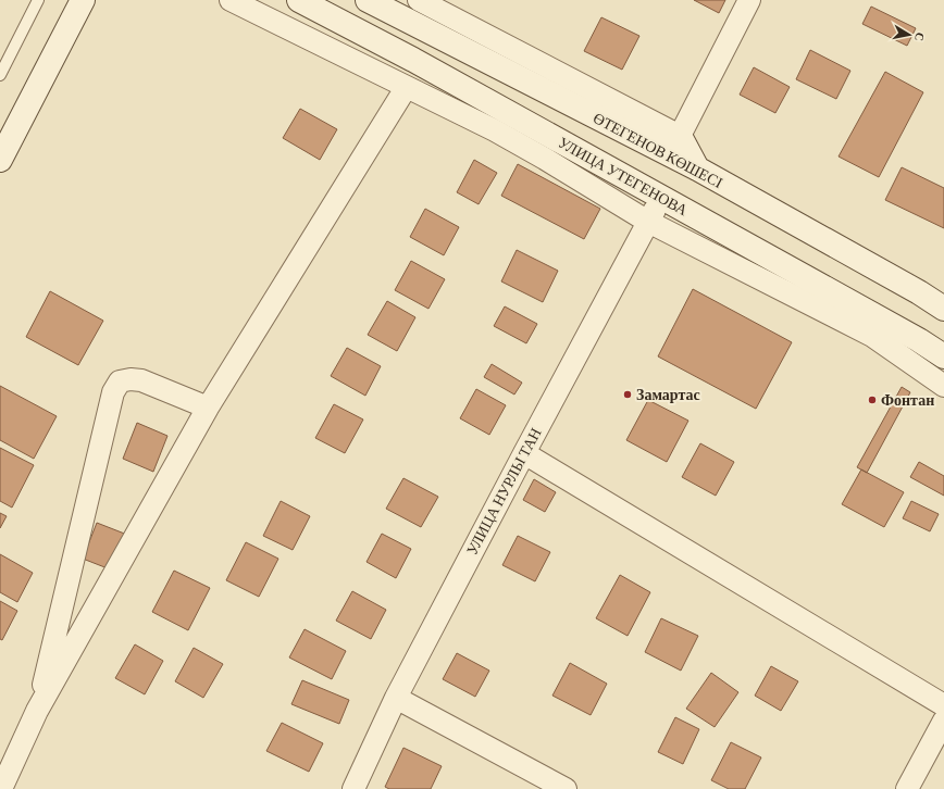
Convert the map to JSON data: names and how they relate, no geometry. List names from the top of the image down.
{
  "streets": {
    "main road": ["ӨТЕГЕНОВ КӨШЕСІ", "УЛИЦА УТЕГЕНОВА"],
    "street": ["УЛИЦА НУРЛЫ ТАН"]
  },
  "crossings": [
    ["УЛИЦА УТЕГЕНОВА", "УЛИЦА НУРЛЫ ТАН"]
  ],
  "places": ["Замартас", "Фонтан"],
  "north": "right"
}
